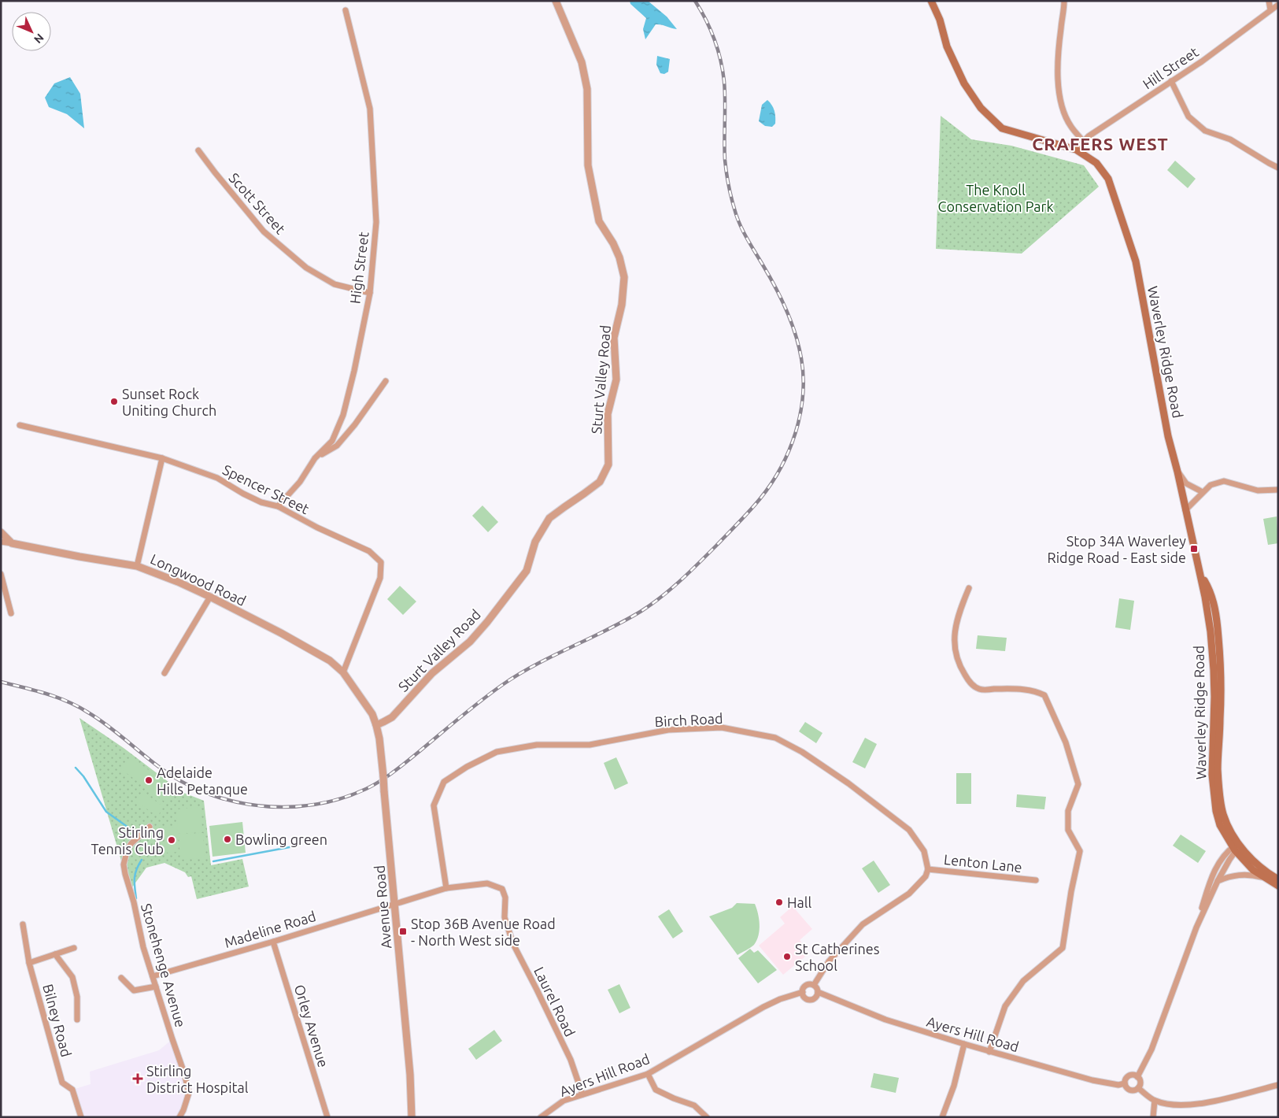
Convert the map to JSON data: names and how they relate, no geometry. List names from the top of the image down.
{
  "streets": {
    "main road": ["Waverley Ridge Road"],
    "street": [
      "Hill Street",
      "Scott Street",
      "High Street",
      "Sturt Valley Road",
      "Spencer Street",
      "Longwood Road",
      "Birch Road",
      "Lenton Lane",
      "Avenue Road",
      "Madeline Road",
      "Stonehenge Avenue",
      "Laurel Road",
      "Bilney Road",
      "Orley Avenue",
      "Ayers Hill Road"
    ]
  },
  "crossings": [
    ["Hill Street", "Waverley Ridge Road"],
    ["Scott Street", "High Street"],
    ["High Street", "Spencer Street"],
    ["Sturt Valley Road", "Avenue Road"],
    ["Spencer Street", "Longwood Road"],
    ["Longwood Road", "Avenue Road"],
    ["Birch Road", "Lenton Lane"],
    ["Birch Road", "Laurel Road"],
    ["Avenue Road", "Madeline Road"],
    ["Avenue Road", "Laurel Road"],
    ["Madeline Road", "Stonehenge Avenue"],
    ["Madeline Road", "Laurel Road"],
    ["Madeline Road", "Orley Avenue"],
    ["Laurel Road", "Ayers Hill Road"]
  ],
  "districts": ["CRAFERS WEST"],
  "parks": ["The Knoll Conservation Park"],
  "places": {
    "other": [
      "Sunset Rock Uniting Church",
      "Adelaide Hills Petanque",
      "Bowling green",
      "Stirling Tennis Club",
      "Hall",
      "St Catherines School"
    ],
    "transit": ["Stop 34A Waverley Ridge Road - East side", "Stop 36B Avenue Road - North West side"],
    "health": ["Stirling District Hospital"]
  },
  "north": "bottom right"
}
